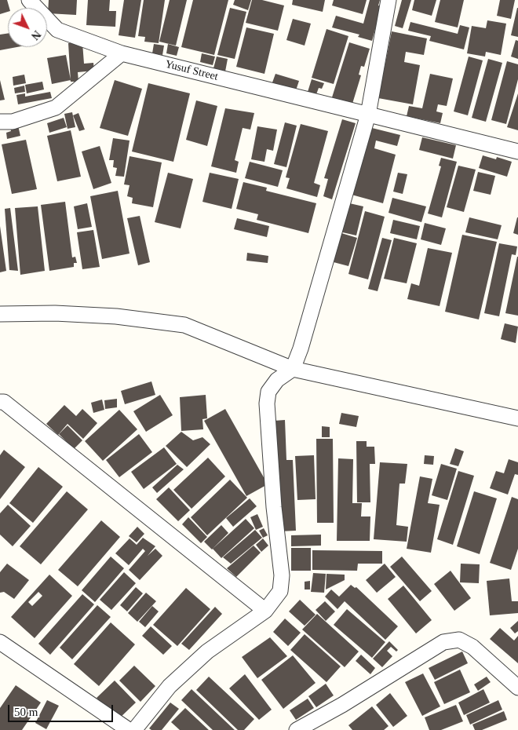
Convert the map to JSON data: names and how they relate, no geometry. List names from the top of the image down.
{
  "streets": {
    "street": ["Yusuf Street"]
  },
  "scale_bar": "50 m",
  "north": "bottom right"
}
